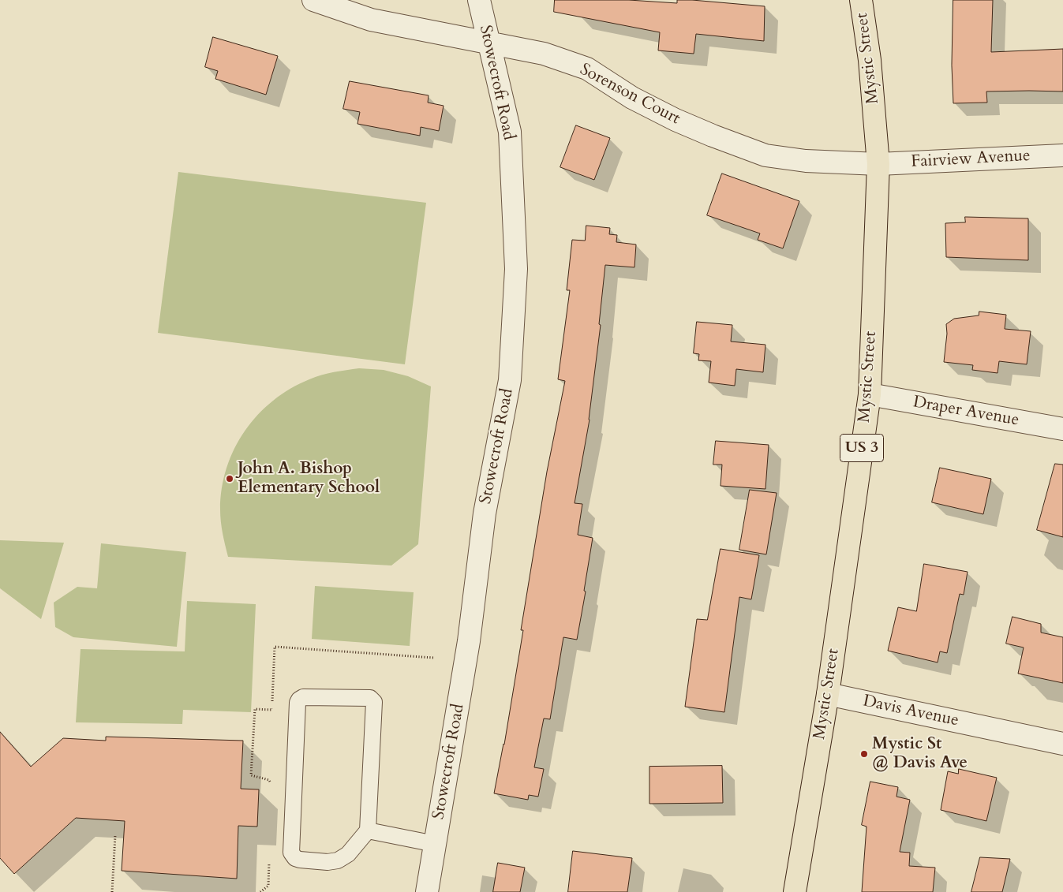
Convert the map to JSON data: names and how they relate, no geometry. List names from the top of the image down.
{
  "streets": {
    "highway": ["Mystic Street", "US 3"],
    "street": [
      "Stowecroft Road",
      "Sorenson Court",
      "Fairview Avenue",
      "Draper Avenue",
      "Davis Avenue"
    ]
  },
  "crossings": [
    ["Mystic Street", "Sorenson Court"],
    ["Mystic Street", "Fairview Avenue"],
    ["Mystic Street", "Draper Avenue"],
    ["Mystic Street", "Davis Avenue"],
    ["Stowecroft Road", "Sorenson Court"],
    ["Sorenson Court", "Fairview Avenue"]
  ],
  "places": ["John A. Bishop Elementary School", "Mystic St @ Davis Ave"]
}
